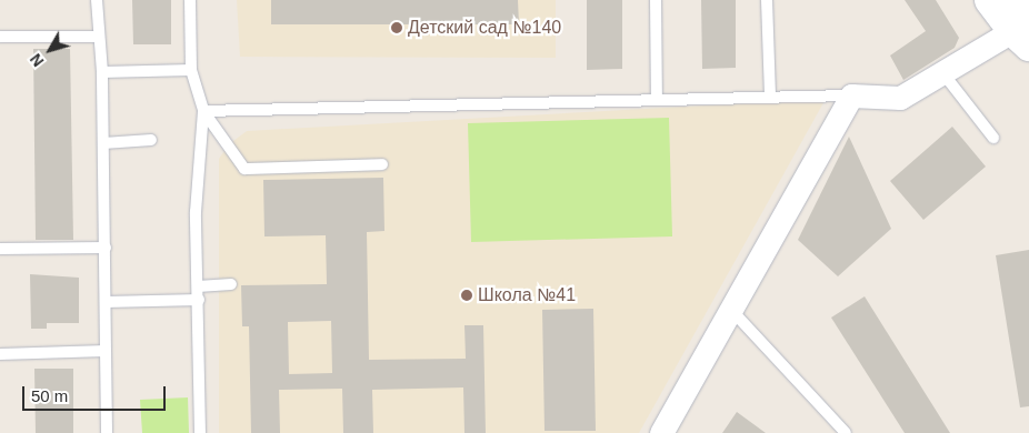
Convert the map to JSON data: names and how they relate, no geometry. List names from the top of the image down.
{
  "places": ["Детский сад №140", "Школа №41"],
  "scale_bar": "50 m",
  "north": "bottom left"
}
